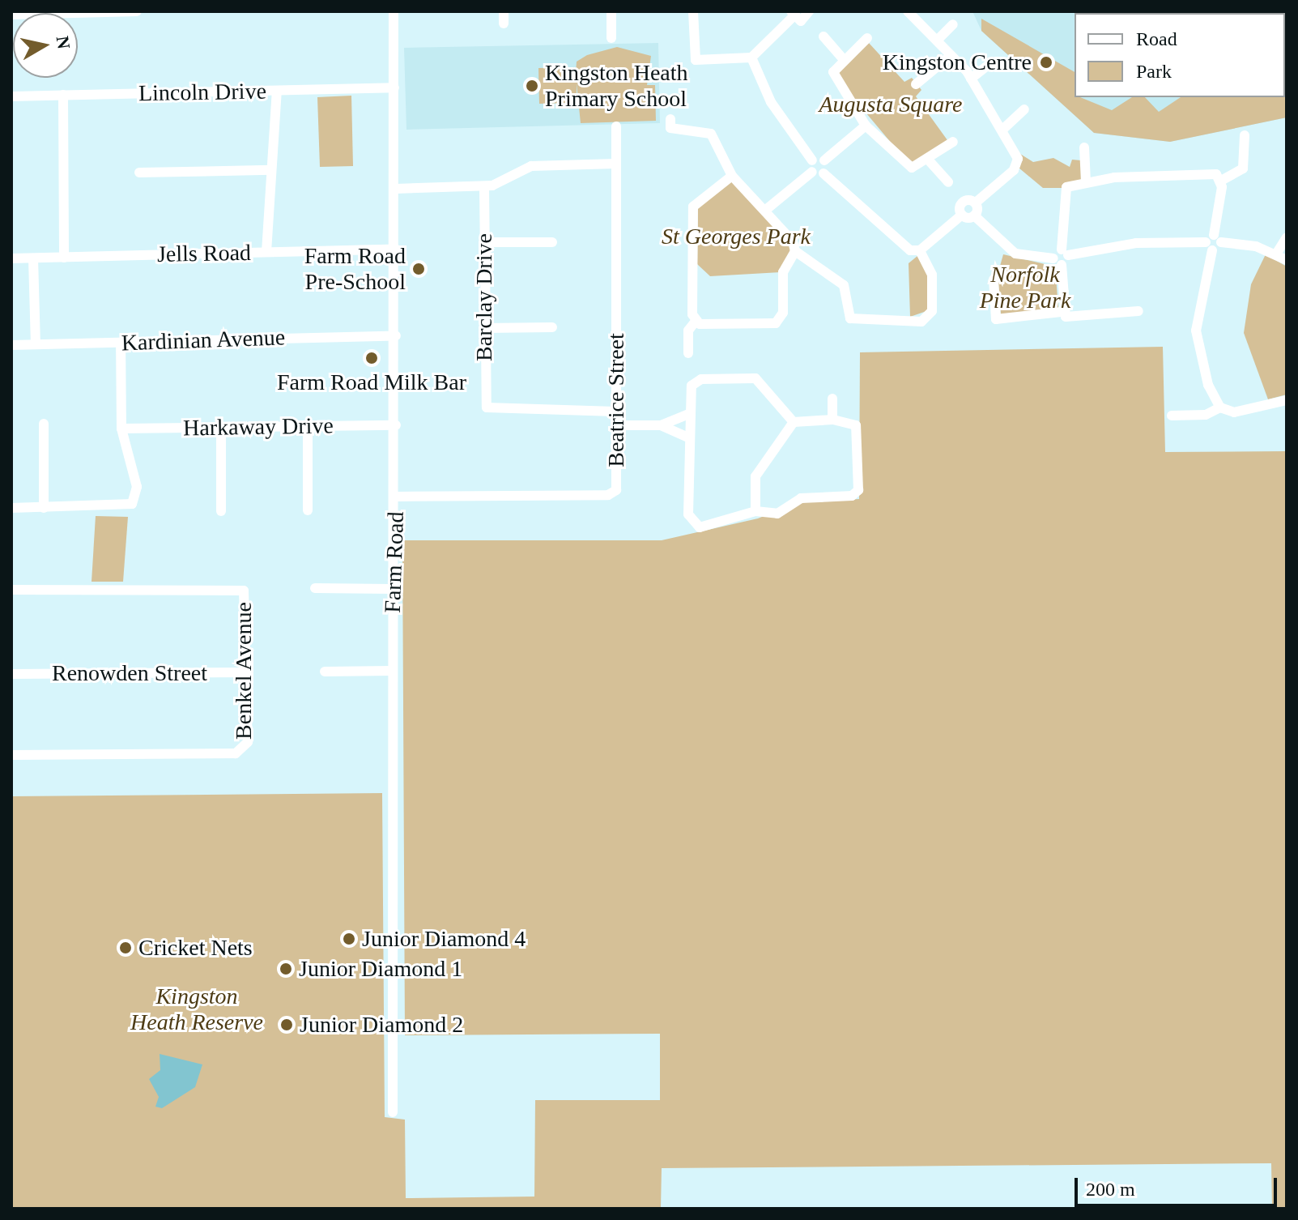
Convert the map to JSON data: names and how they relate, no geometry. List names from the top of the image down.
{
  "streets": {
    "street": [
      "Lincoln Drive",
      "Jells Road",
      "Barclay Drive",
      "Kardinian Avenue",
      "Beatrice Street",
      "Harkaway Drive",
      "Farm Road",
      "Benkel Avenue",
      "Renowden Street"
    ]
  },
  "crossings": [
    ["Lincoln Drive", "Farm Road"],
    ["Jells Road", "Farm Road"],
    ["Barclay Drive", "Beatrice Street"],
    ["Kardinian Avenue", "Farm Road"],
    ["Beatrice Street", "Farm Road"],
    ["Harkaway Drive", "Farm Road"],
    ["Benkel Avenue", "Renowden Street"]
  ],
  "parks": [
    "Augusta Square",
    "St Georges Park",
    "Norfolk Pine Park",
    "Kingston Heath Reserve"
  ],
  "places": [
    "Kingston Centre",
    "Kingston Heath Primary School",
    "Farm Road Pre-School",
    "Farm Road Milk Bar",
    "Junior Diamond 4",
    "Cricket Nets",
    "Junior Diamond 1",
    "Junior Diamond 2"
  ],
  "legend": ["Road", "Park"],
  "scale_bar": "200 m",
  "north": "right"
}
